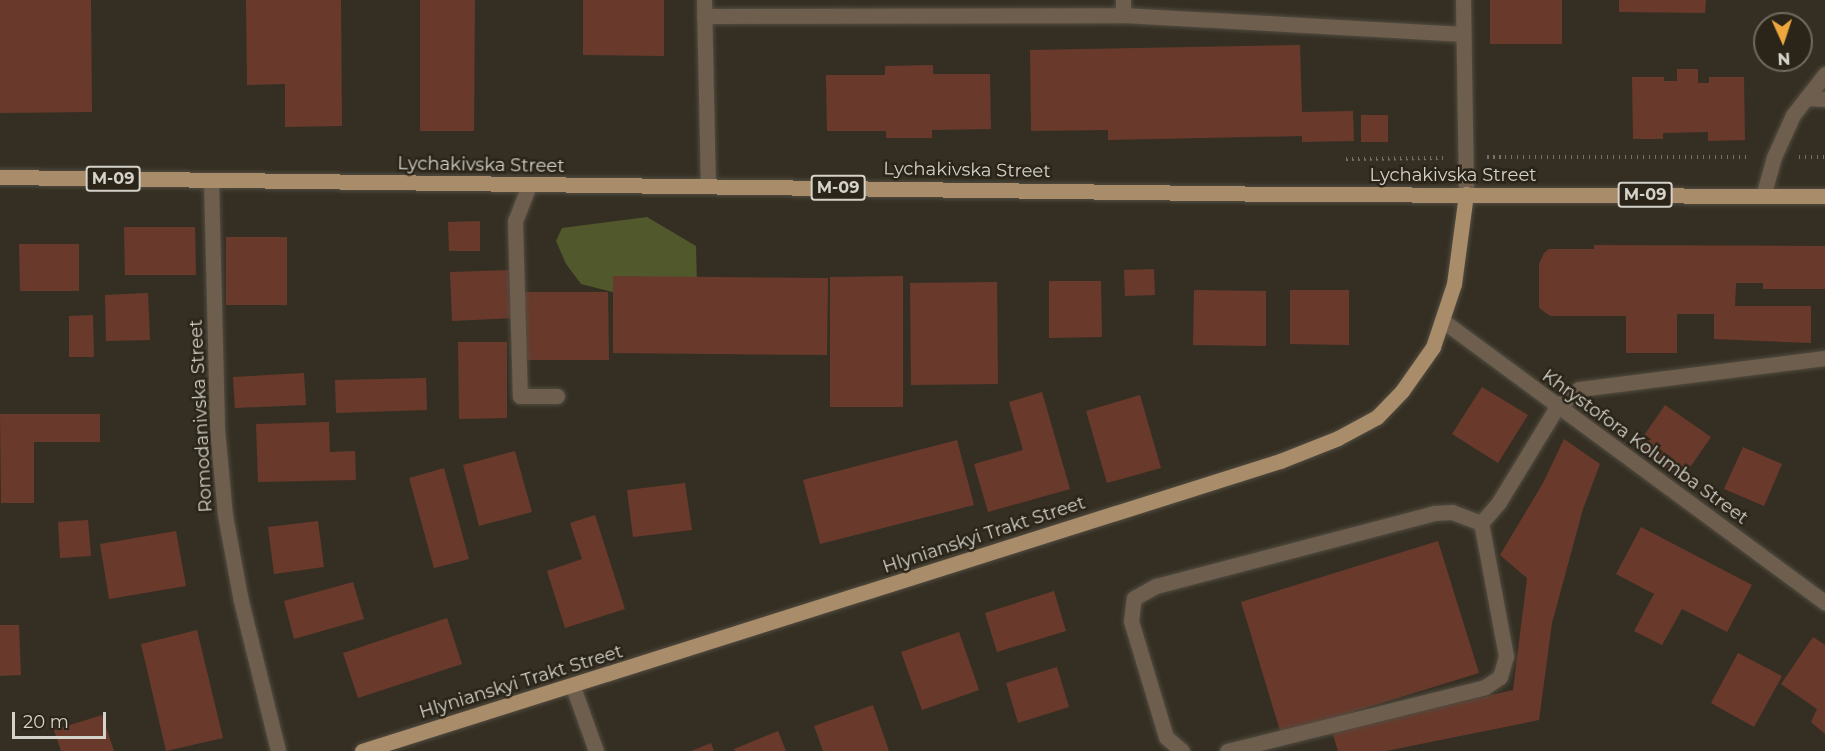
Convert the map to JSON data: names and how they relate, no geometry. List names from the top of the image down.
{
  "streets": {
    "main road": ["Lychakivska Street", "М-09", "Hlynianskyi Trakt Street"],
    "street": ["Romodanivska Street", "Khrystofora Kolumba Street"]
  },
  "crossings": [
    ["Lychakivska Street", "Romodanivska Street"],
    ["Lychakivska Street", "Hlynianskyi Trakt Street"],
    ["Khrystofora Kolumba Street", "Hlynianskyi Trakt Street"]
  ],
  "scale_bar": "20 m",
  "north": "bottom"
}
